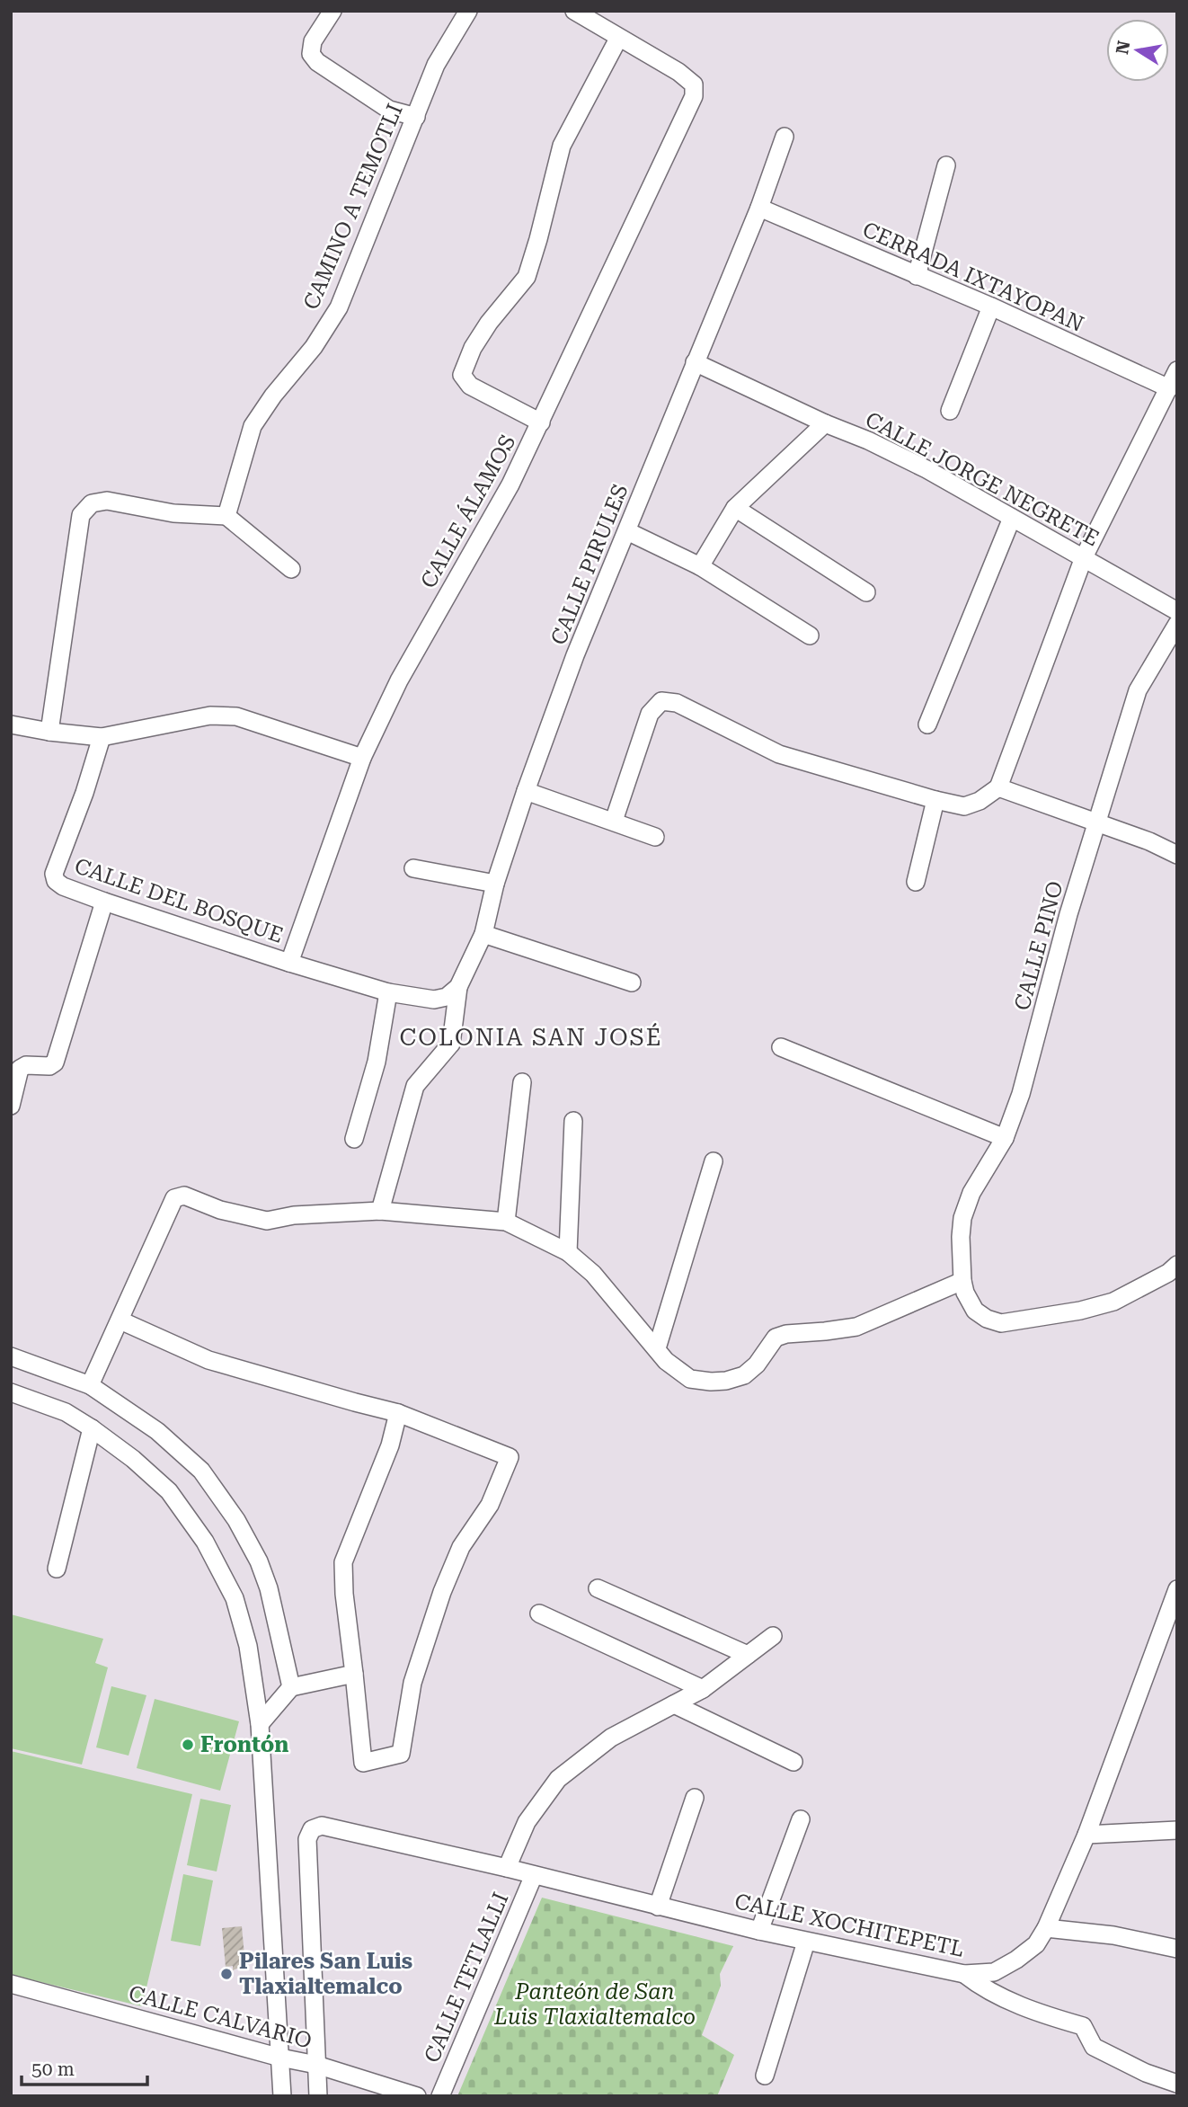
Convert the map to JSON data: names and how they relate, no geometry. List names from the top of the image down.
{
  "streets": {
    "street": [
      "CAMINO A TEMOTLI",
      "CERRADA IXTAYOPAN",
      "CALLE JORGE NEGRETE",
      "CALLE ÁLAMOS",
      "CALLE PIRULES",
      "CALLE DEL BOSQUE",
      "CALLE PINO",
      "CALLE XOCHITEPETL",
      "CALLE TETLALLI",
      "CALLE CALVARIO"
    ]
  },
  "crossings": [
    ["CERRADA IXTAYOPAN", "CALLE PIRULES"],
    ["CALLE JORGE NEGRETE", "CALLE PIRULES"],
    ["CALLE ÁLAMOS", "CALLE DEL BOSQUE"],
    ["CALLE PIRULES", "CALLE DEL BOSQUE"],
    ["CALLE XOCHITEPETL", "CALLE TETLALLI"],
    ["CALLE XOCHITEPETL", "CALLE CALVARIO"]
  ],
  "districts": ["COLONIA SAN JOSÉ"],
  "parks": ["Panteón de San Luis Tlaxialtemalco"],
  "places": ["Frontón", "Pilares San Luis Tlaxialtemalco"],
  "scale_bar": "50 m",
  "north": "left"
}
